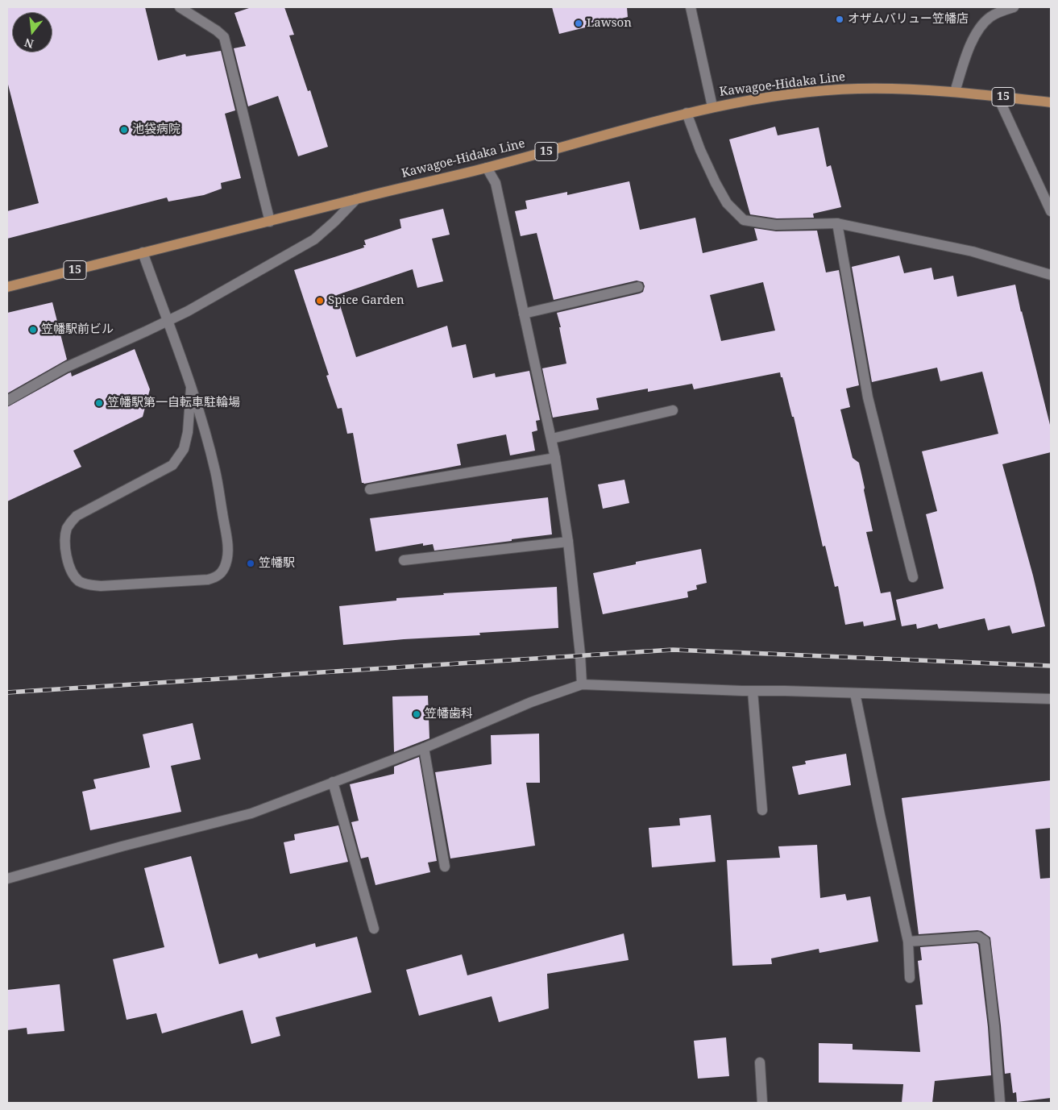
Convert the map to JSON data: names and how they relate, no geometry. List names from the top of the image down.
{
  "streets": {
    "main road": ["Kawagoe-Hidaka Line", "15"]
  },
  "places": [
    "オザムバリュー笠幡店",
    "Lawson",
    "池袋病院",
    "Spice Garden",
    "笠幡駅前ビル",
    "笠幡駅第一自転車駐輪場",
    "笠幡駅",
    "笠幡歯科"
  ],
  "north": "bottom"
}
